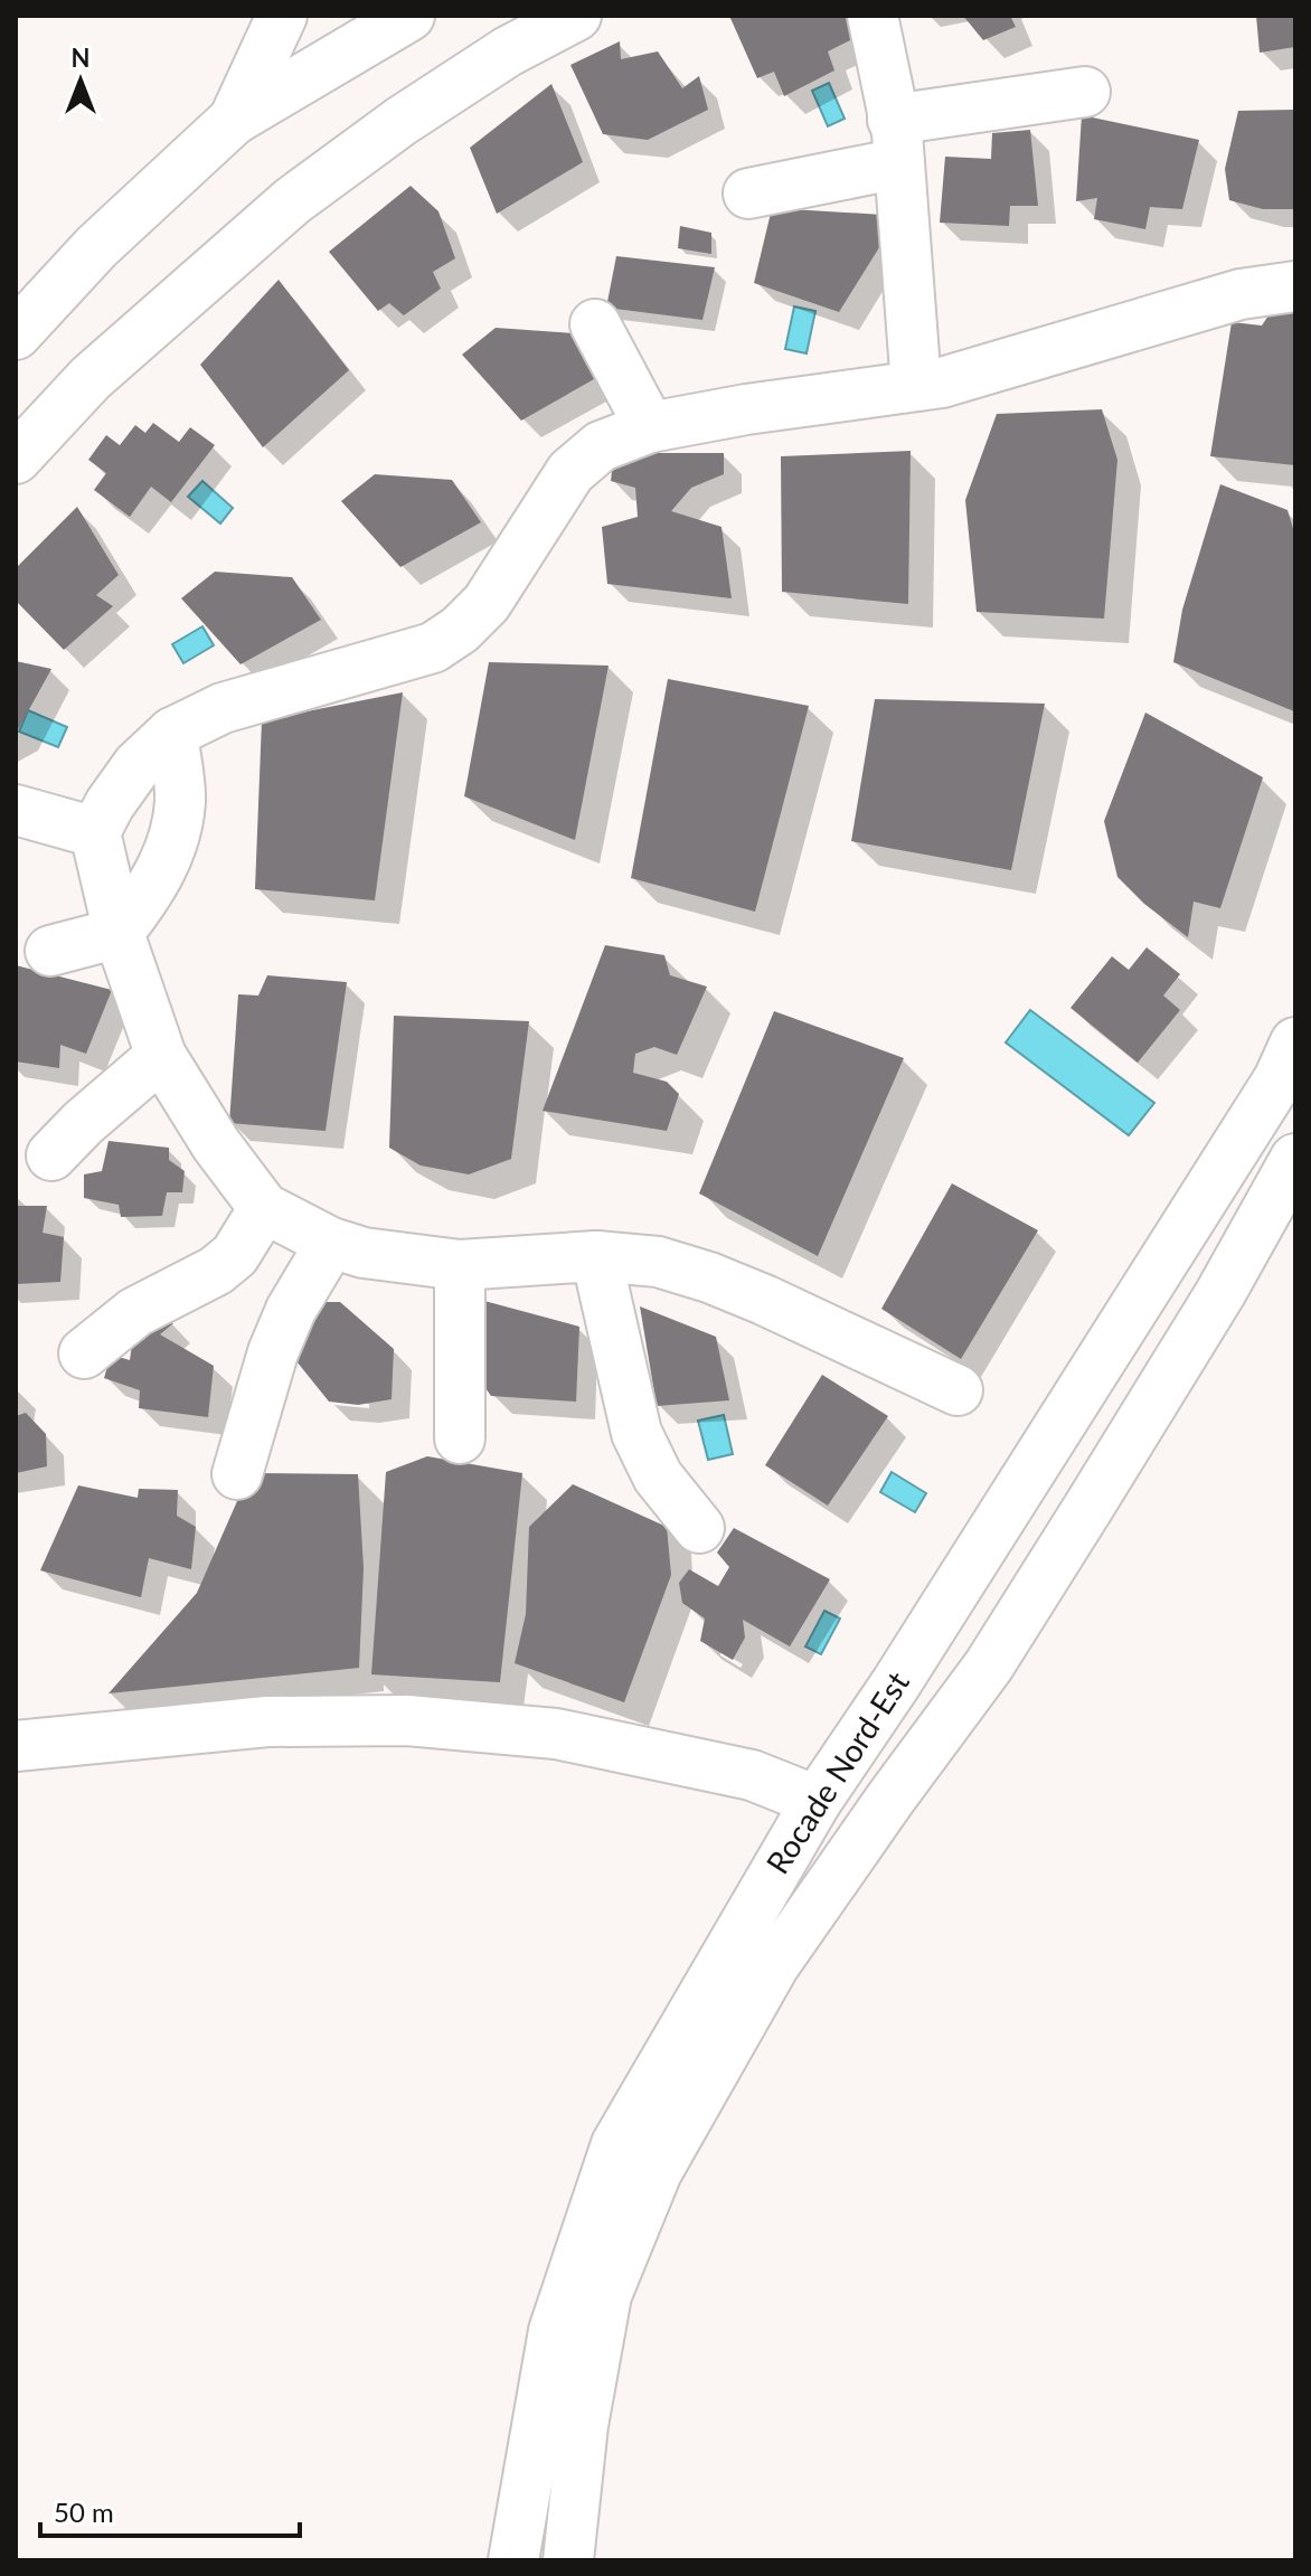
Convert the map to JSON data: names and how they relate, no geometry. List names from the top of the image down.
{
  "streets": {
    "street": ["Rocade Nord-Est"]
  },
  "scale_bar": "50 m",
  "north": "top"
}
